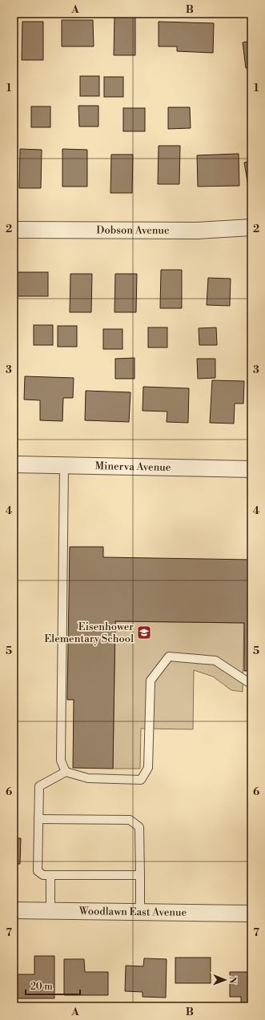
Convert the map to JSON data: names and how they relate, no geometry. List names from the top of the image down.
{
  "streets": {
    "street": ["Dobson Avenue", "Minerva Avenue", "Woodlawn East Avenue"]
  },
  "places": {
    "school or university": ["Eisenhower Elementary School"]
  },
  "scale_bar": "20 m",
  "north": "right",
  "grid": {
    "columns": ["A", "B"],
    "rows": [
      "1",
      "2",
      "3",
      "4",
      "5",
      "6",
      "7"
    ]
  }
}
